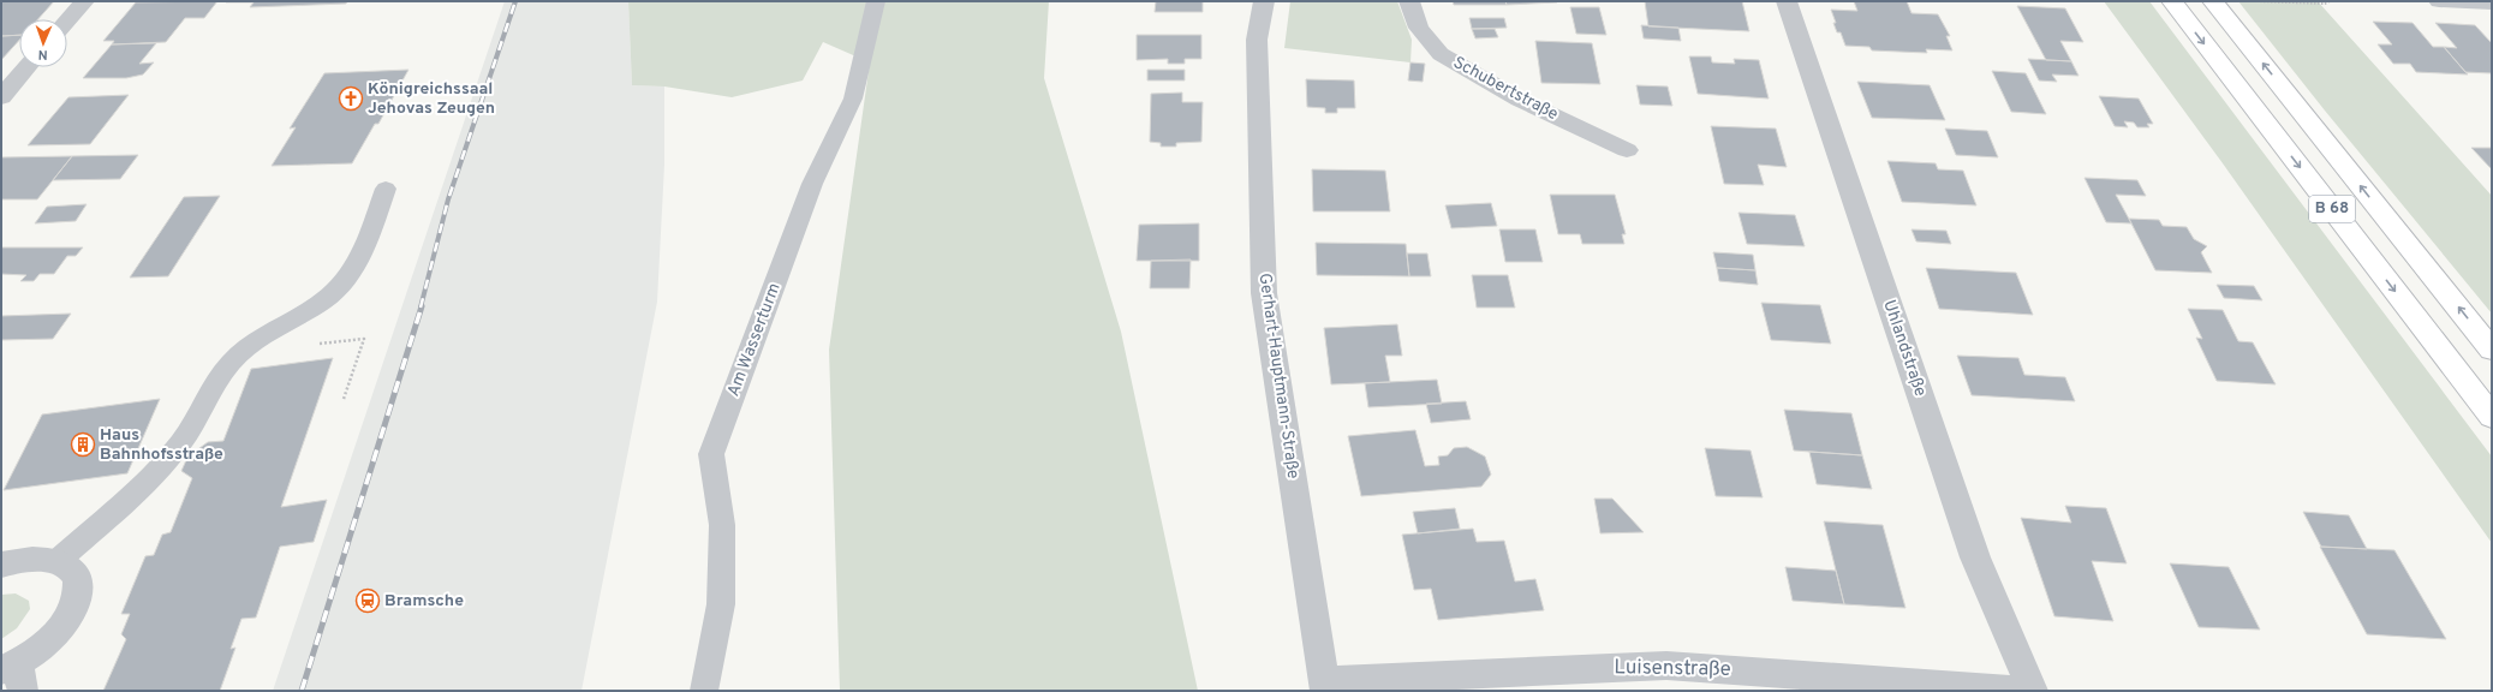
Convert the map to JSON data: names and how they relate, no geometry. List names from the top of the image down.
{
  "streets": {
    "highway": ["B 68"],
    "street": [
      "Schubertstraße",
      "Uhlandstraße",
      "Gerhart-Hauptmann-Straße",
      "Luisenstraße"
    ],
    "lane": ["Am Wasserturm"]
  },
  "crossings": [
    ["Gerhart-Hauptmann-Straße", "Luisenstraße"]
  ],
  "places": {
    "church": ["Königreichssaal Jehovas Zeugen"],
    "building": ["Haus Bahnhofsstraße"],
    "station": ["Bramsche"]
  },
  "north": "bottom"
}
